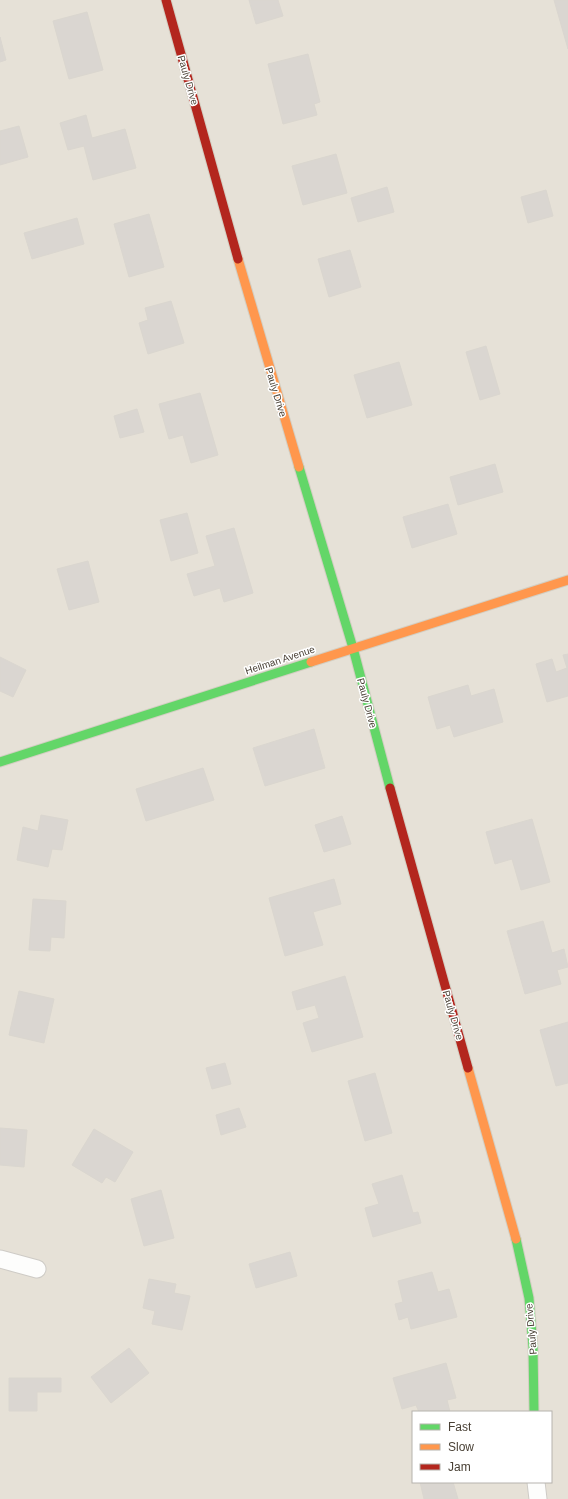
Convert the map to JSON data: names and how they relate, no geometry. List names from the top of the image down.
{
  "streets": {
    "street": ["Pauly Drive", "Heilman Avenue"]
  },
  "crossings": [
    ["Pauly Drive", "Heilman Avenue"]
  ],
  "legend": ["Fast", "Slow", "Jam"]
}
